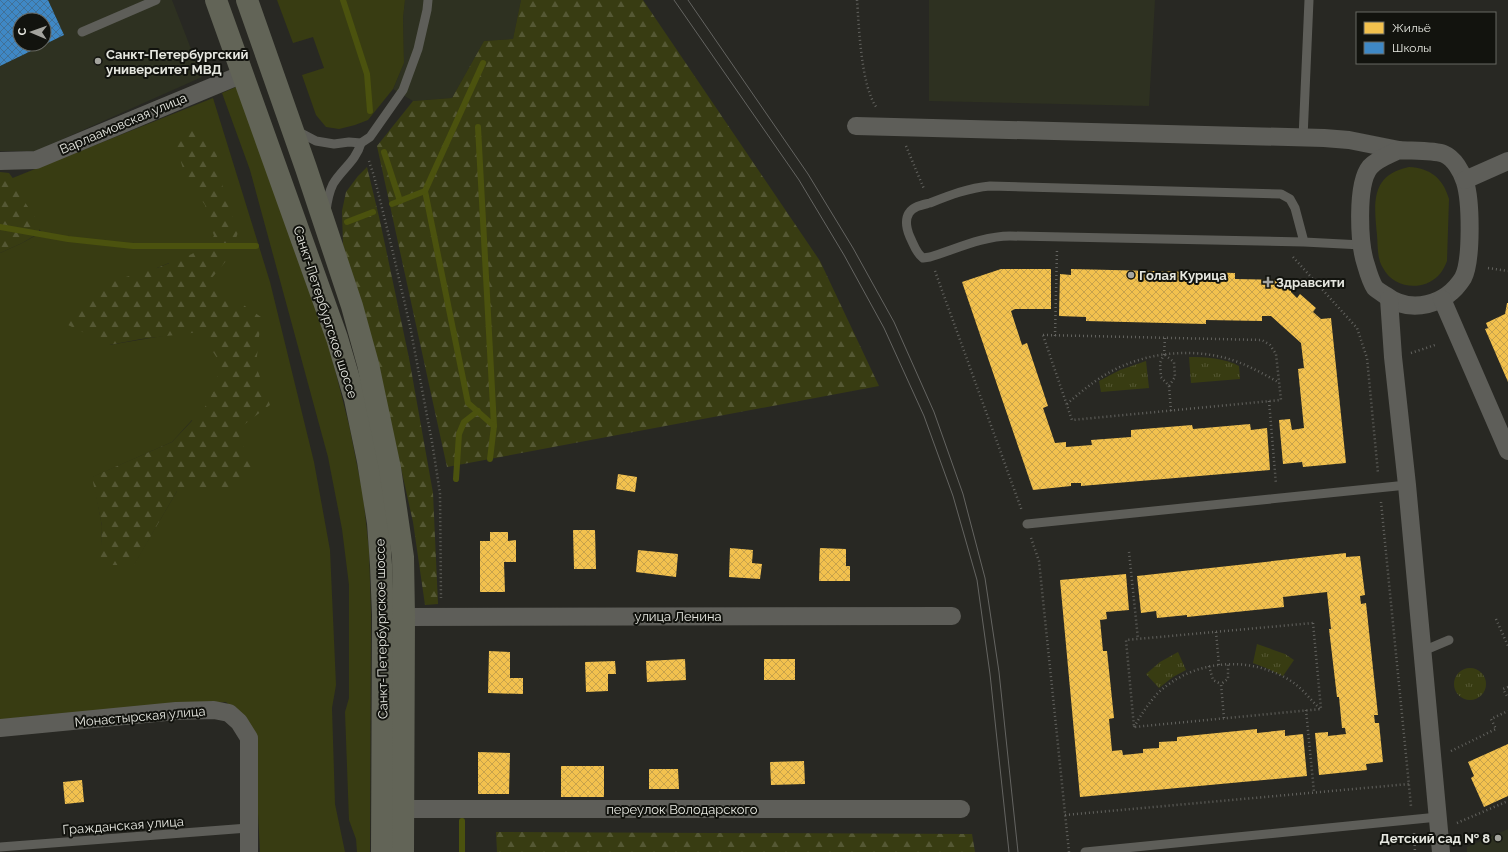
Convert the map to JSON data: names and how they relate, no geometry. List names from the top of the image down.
{
  "streets": {
    "main road": ["Санкт-Петербургское шоссе"],
    "street": [
      "Варлаамовская улица",
      "улица Ленина",
      "Монастырская улица",
      "переулок Володарского"
    ],
    "lane": ["Гражданская улица"]
  },
  "crossings": [
    ["Варлаамовская улица", "Санкт-Петербургское шоссе"],
    ["Санкт-Петербургское шоссе", "улица Ленина"],
    ["Санкт-Петербургское шоссе", "переулок Володарского"],
    ["Монастырская улица", "Гражданская улица"]
  ],
  "places": {
    "other": ["Санкт-Петербургский университет МВД", "Голая Курица", "Детский сад № 8"],
    "health": ["Здравсити"]
  },
  "legend": ["Жильё", "Школы"],
  "north": "left"
}
